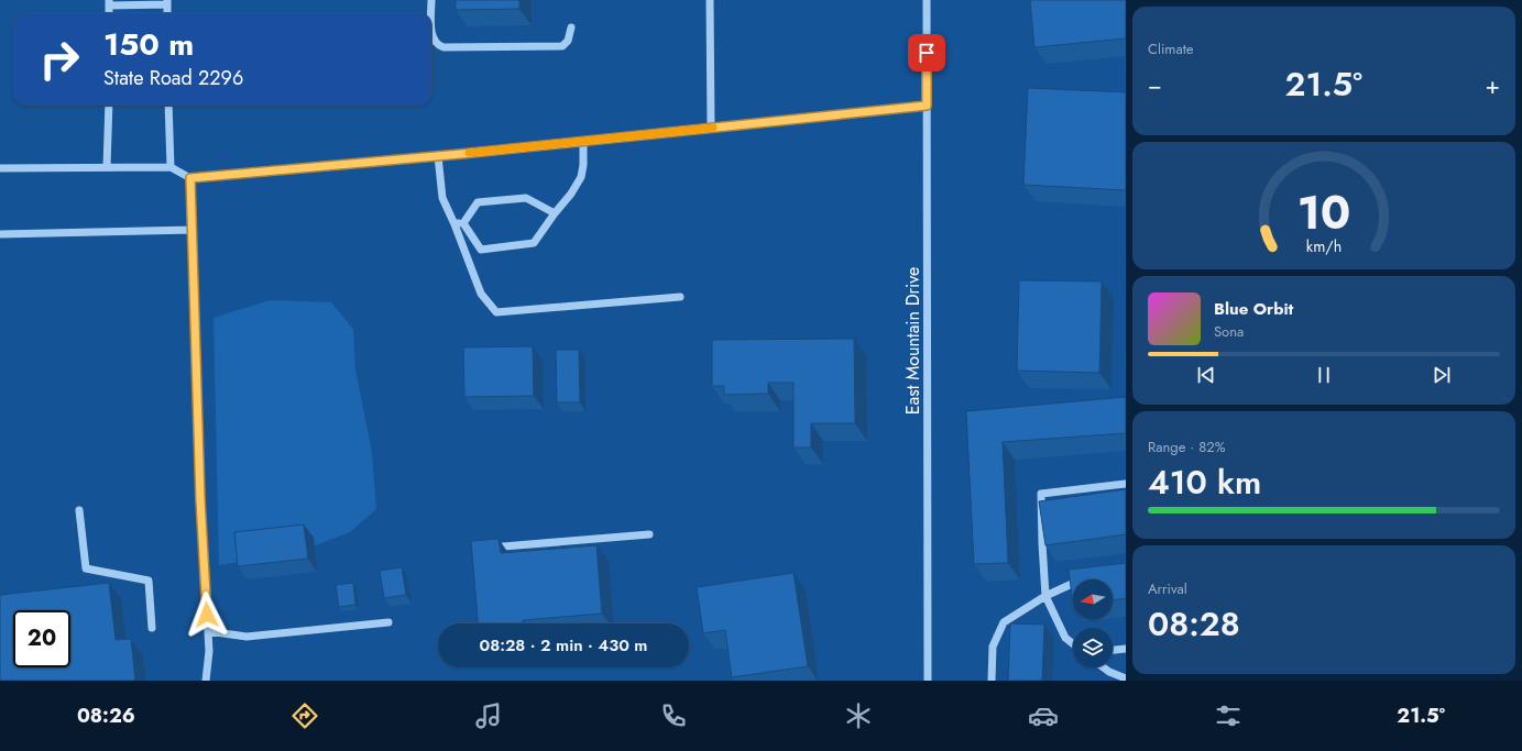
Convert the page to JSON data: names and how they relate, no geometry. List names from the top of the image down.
{
  "streets": {
    "street": ["East Mountain Drive"]
  },
  "north": "left",
  "page": {
    "tile": [
      "Climate",
      ["Range · 82%", "410 km"],
      ["Arrival", "08:28"]
    ],
    "turn": ["150 m", "State Road 2296"],
    "heat": ["−", "21.5°", "+"],
    "song": ["Blue Orbit", "Sona"],
    "limit": "20",
    "trip": "08:28 · 2 min · 430 m",
    "tabs": ["08:26", "21.5°"],
    "gauge": ["10", "km/h"]
  }
}
